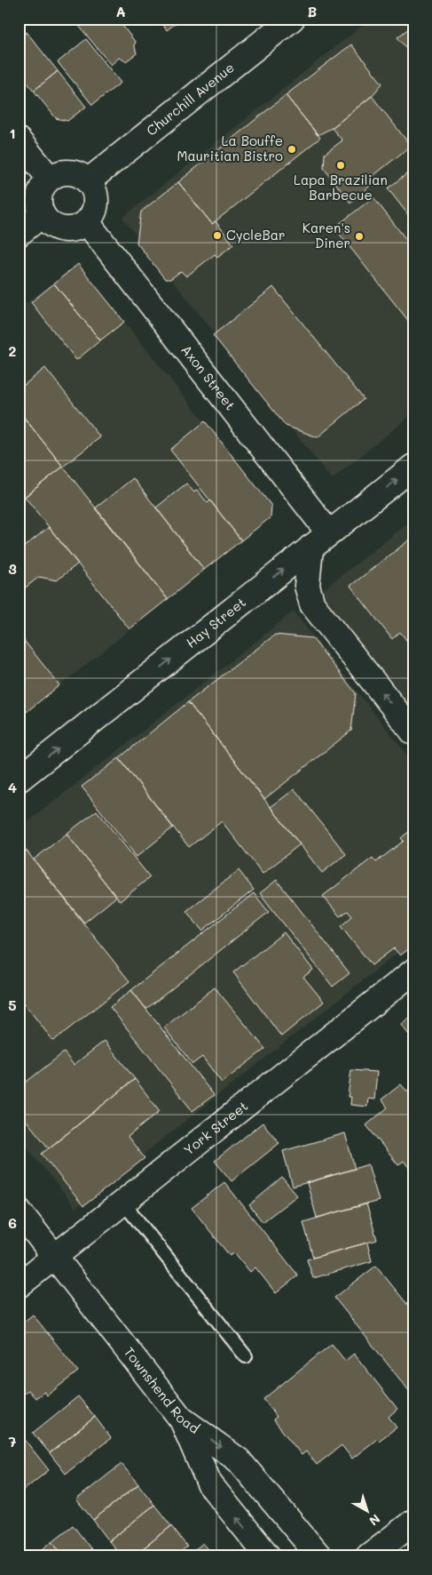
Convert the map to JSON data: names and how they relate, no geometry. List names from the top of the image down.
{
  "streets": {
    "street": [
      "Churchill Avenue",
      "Axon Street",
      "Hay Street",
      "York Street",
      "Townshend Road"
    ]
  },
  "crossings": [
    ["Churchill Avenue", "Axon Street"],
    ["Axon Street", "Hay Street"],
    ["York Street", "Townshend Road"]
  ],
  "one_way": ["Hay Street"],
  "places": [
    "La Bouffe Mauritian Bistro",
    "Lapa Brazilian Barbecue",
    "CycleBar",
    "Karen's Diner"
  ],
  "north": "bottom right",
  "grid": {
    "columns": ["A", "B"],
    "rows": [
      "1",
      "2",
      "3",
      "4",
      "5",
      "6",
      "7"
    ]
  }
}
